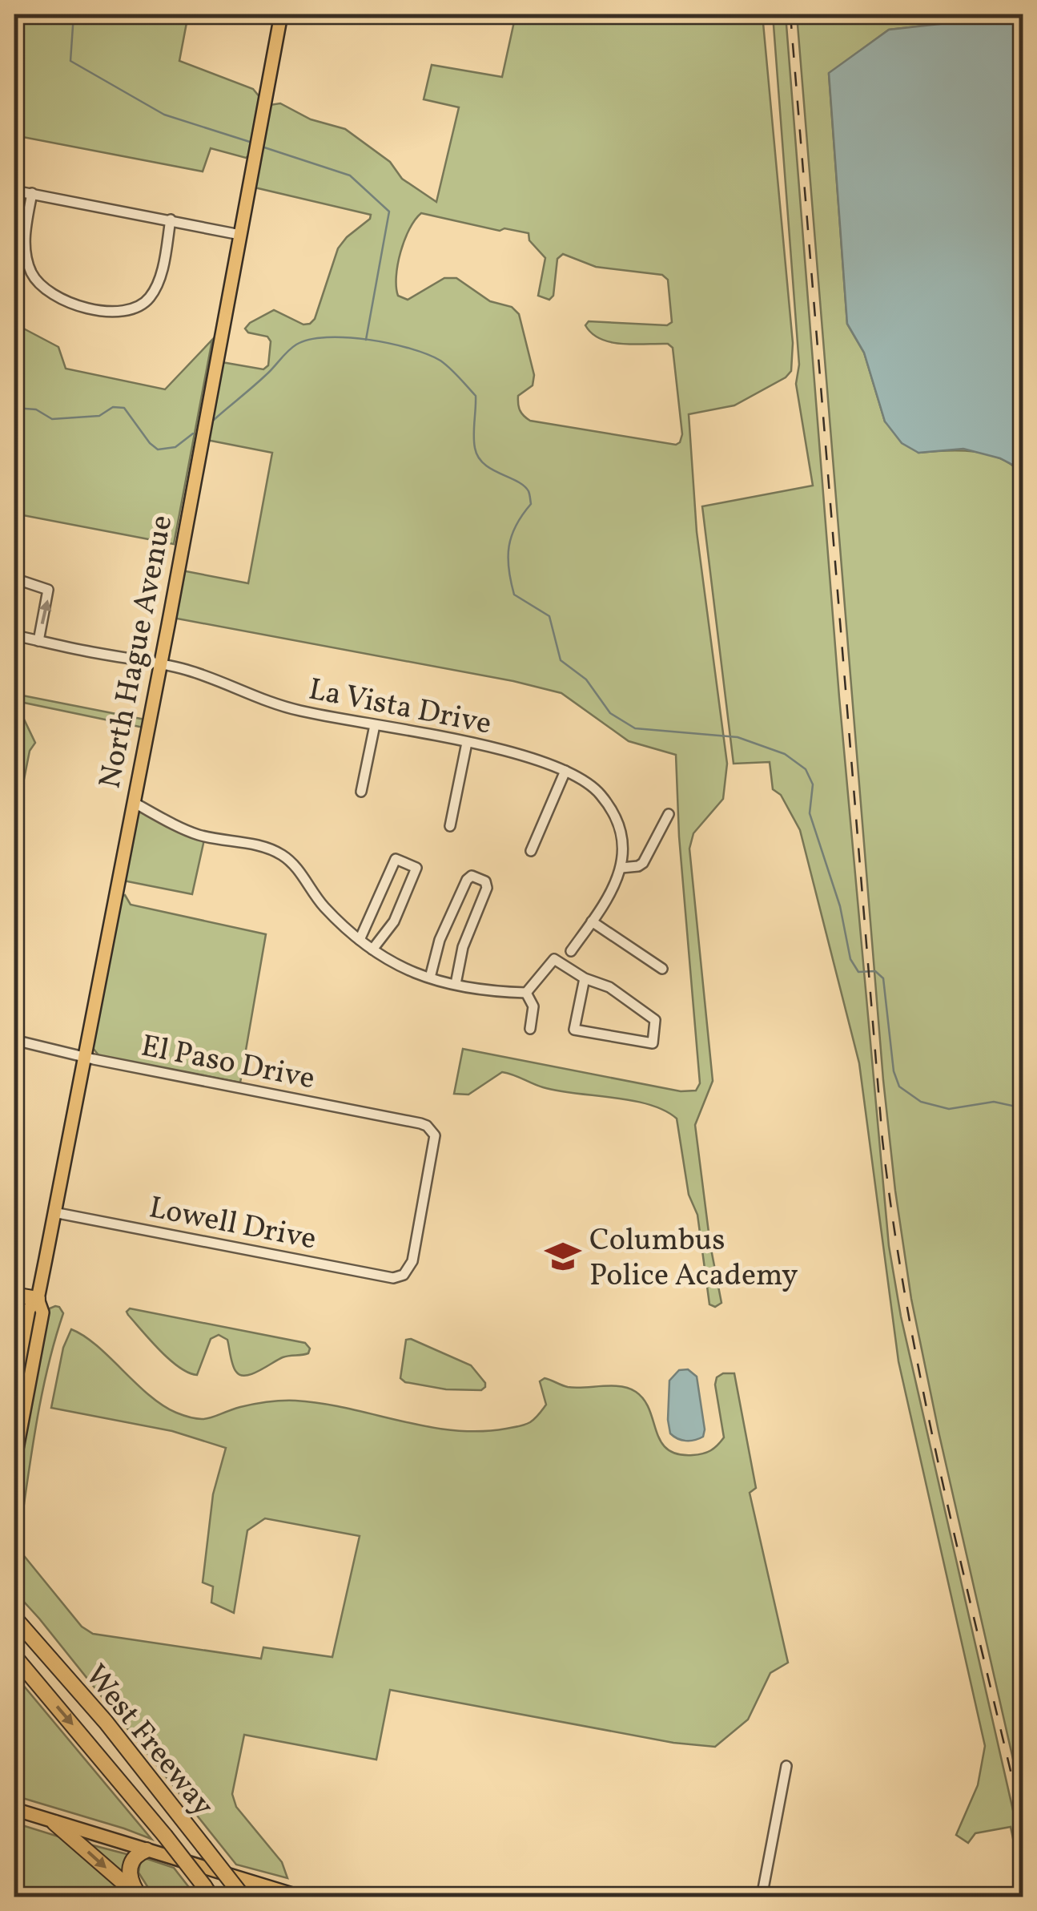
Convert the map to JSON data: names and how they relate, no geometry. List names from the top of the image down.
{
  "streets": {
    "highway": ["West Freeway"],
    "main road": ["North Hague Avenue"],
    "street": ["La Vista Drive", "El Paso Drive", "Lowell Drive"]
  },
  "crossings": [
    ["North Hague Avenue", "La Vista Drive"],
    ["North Hague Avenue", "El Paso Drive"],
    ["North Hague Avenue", "Lowell Drive"],
    ["El Paso Drive", "Lowell Drive"]
  ],
  "places": {
    "school or university": ["Columbus Police Academy"]
  }
}
